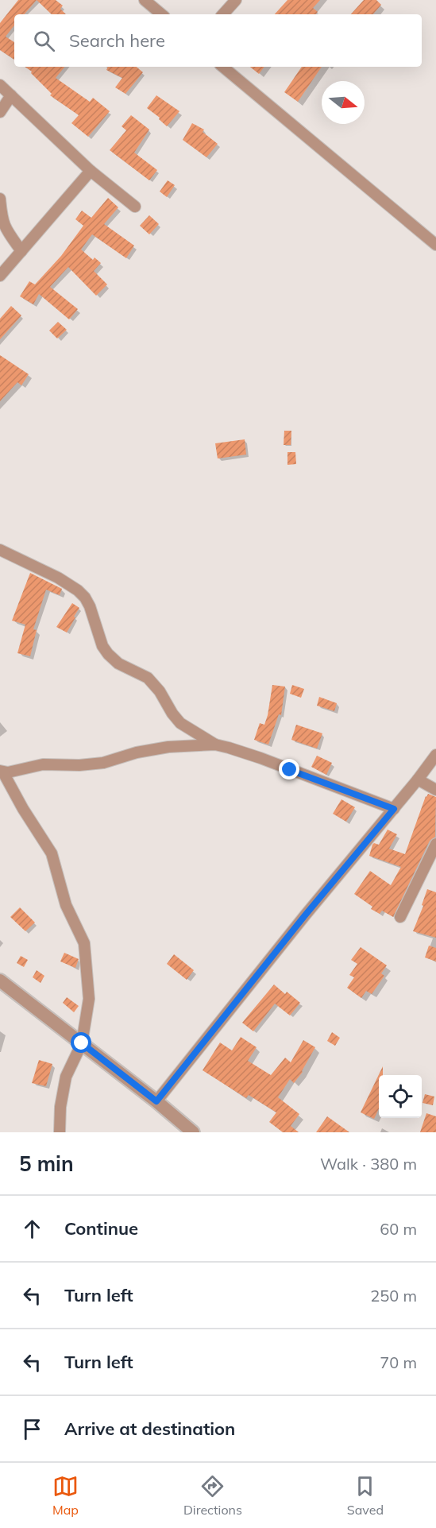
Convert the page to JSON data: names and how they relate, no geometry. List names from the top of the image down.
{
  "north": "right",
  "page": {
    "search": "Search here",
    "heading": ["5 min", "Walk · 380 m"],
    "list": [
      ["Continue", "60 m"],
      ["Turn left", "250 m"],
      ["Turn left", "70 m"],
      "Arrive at destination"
    ],
    "nav": ["Map", "Directions", "Saved"]
  }
}
